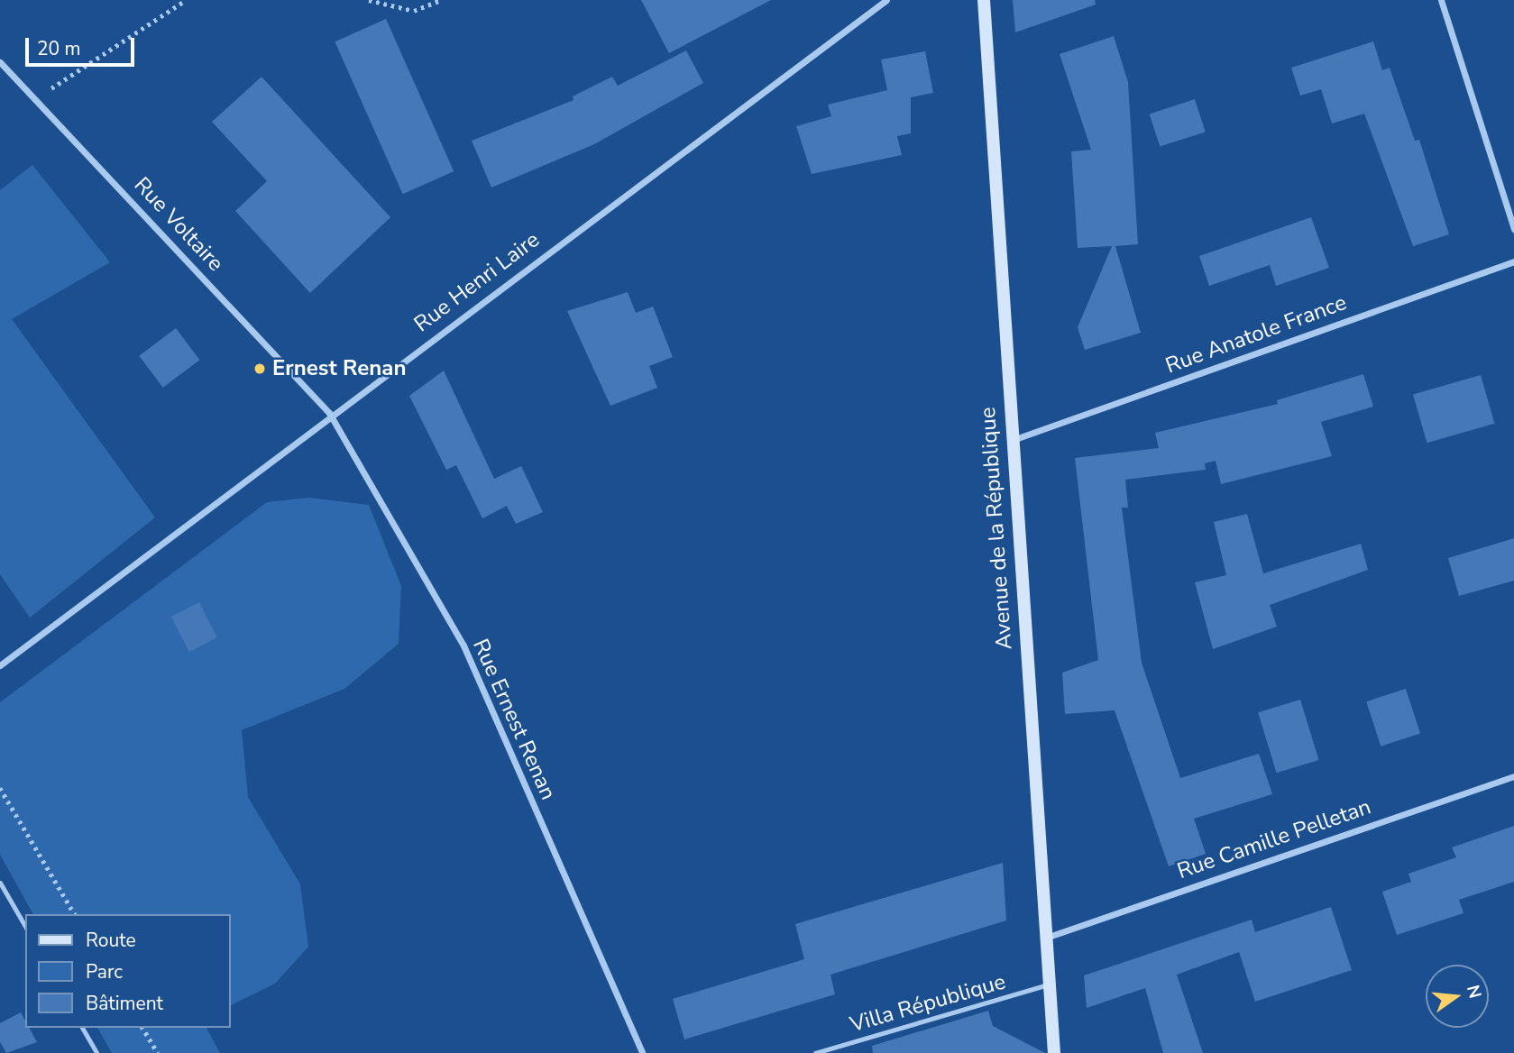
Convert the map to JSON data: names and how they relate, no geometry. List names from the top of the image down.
{
  "streets": {
    "main road": ["Avenue de la République"],
    "street": [
      "Rue Voltaire",
      "Rue Henri Laire",
      "Rue Anatole France",
      "Rue Ernest Renan",
      "Rue Camille Pelletan"
    ],
    "lane": ["Villa République"]
  },
  "crossings": [
    ["Rue Voltaire", "Rue Henri Laire"],
    ["Rue Voltaire", "Rue Ernest Renan"],
    ["Rue Henri Laire", "Rue Ernest Renan"],
    ["Rue Anatole France", "Avenue de la République"],
    ["Avenue de la République", "Rue Camille Pelletan"],
    ["Avenue de la République", "Villa République"]
  ],
  "places": ["Ernest Renan"],
  "legend": ["Route", "Parc", "Bâtiment"],
  "scale_bar": "20 m",
  "north": "right"
}
